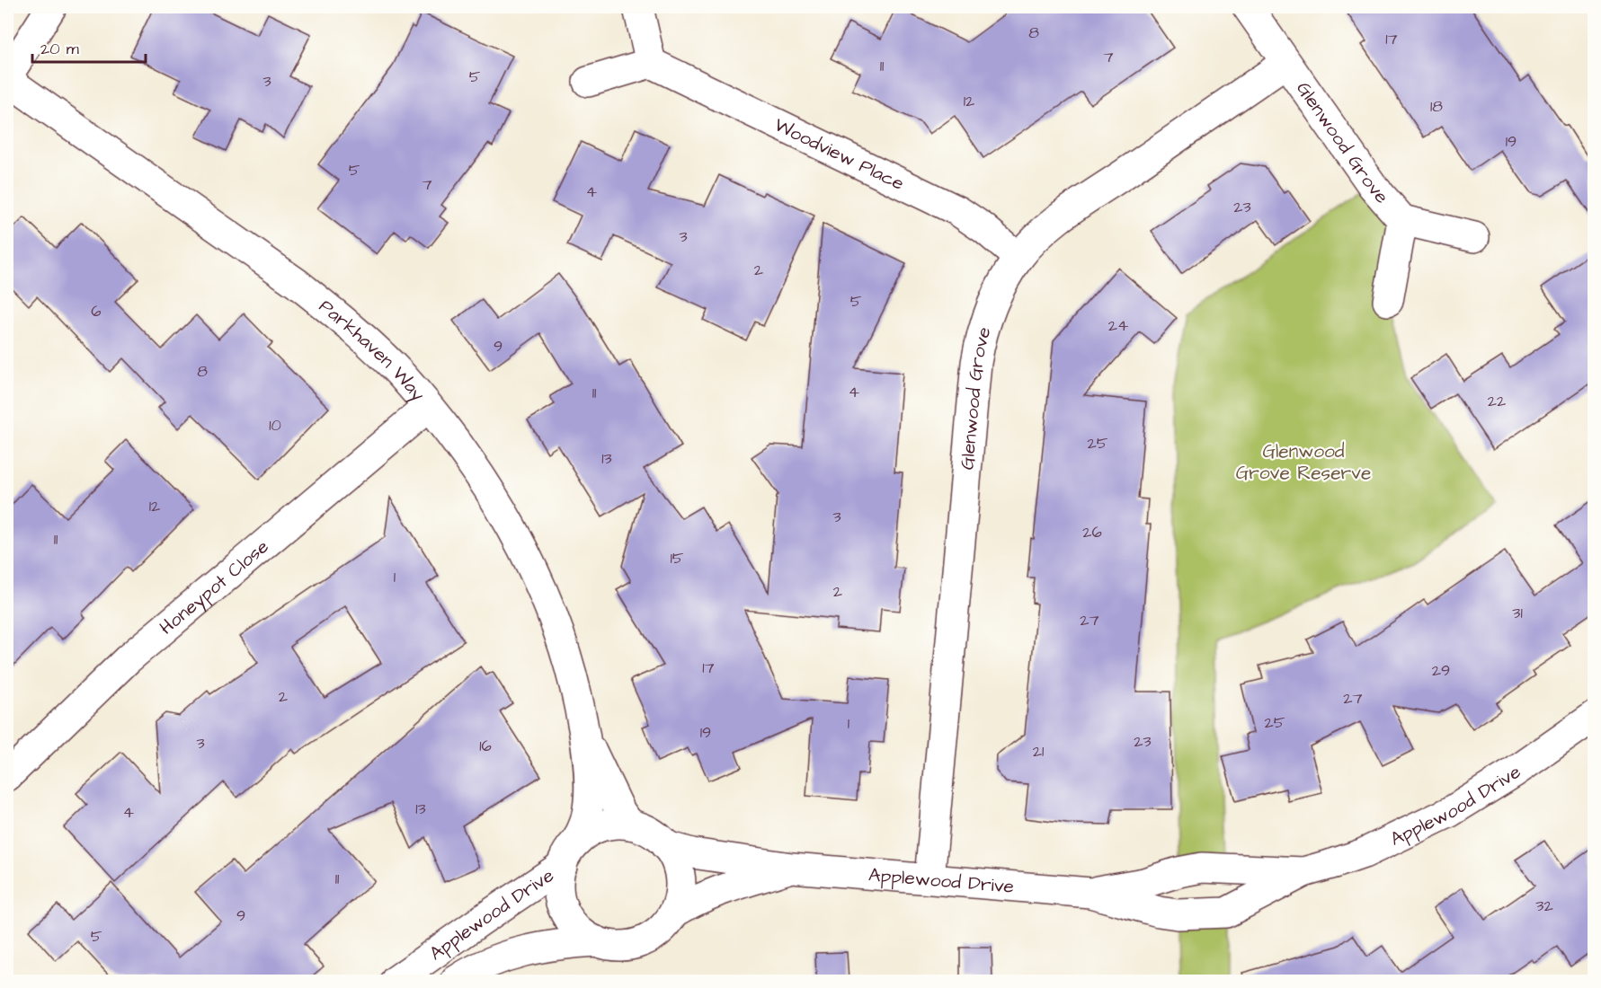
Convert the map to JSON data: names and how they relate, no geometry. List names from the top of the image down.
{
  "streets": {
    "street": [
      "Glenwood Grove",
      "Woodview Place",
      "Parkhaven Way",
      "Honeypot Close",
      "Applewood Drive"
    ]
  },
  "crossings": [
    ["Glenwood Grove", "Woodview Place"],
    ["Glenwood Grove", "Applewood Drive"],
    ["Parkhaven Way", "Honeypot Close"],
    ["Parkhaven Way", "Applewood Drive"]
  ],
  "parks": ["Glenwood Grove Reserve"],
  "house_numbers": [
    "8",
    "17",
    "7",
    "11",
    "5",
    "3",
    "12",
    "18",
    "19",
    "5",
    "7",
    "4",
    "23",
    "3",
    "2",
    "5",
    "6",
    "24",
    "9",
    "8",
    "4",
    "11",
    "22",
    "10",
    "25",
    "13",
    "12",
    "3",
    "26",
    "11",
    "15",
    "1",
    "2",
    "31",
    "27",
    "17",
    "29",
    "2",
    "27",
    "25",
    "1",
    "19",
    "23",
    "3",
    "16",
    "21",
    "13",
    "4",
    "11",
    "32",
    "9",
    "5"
  ],
  "scale_bar": "20 m"
}
